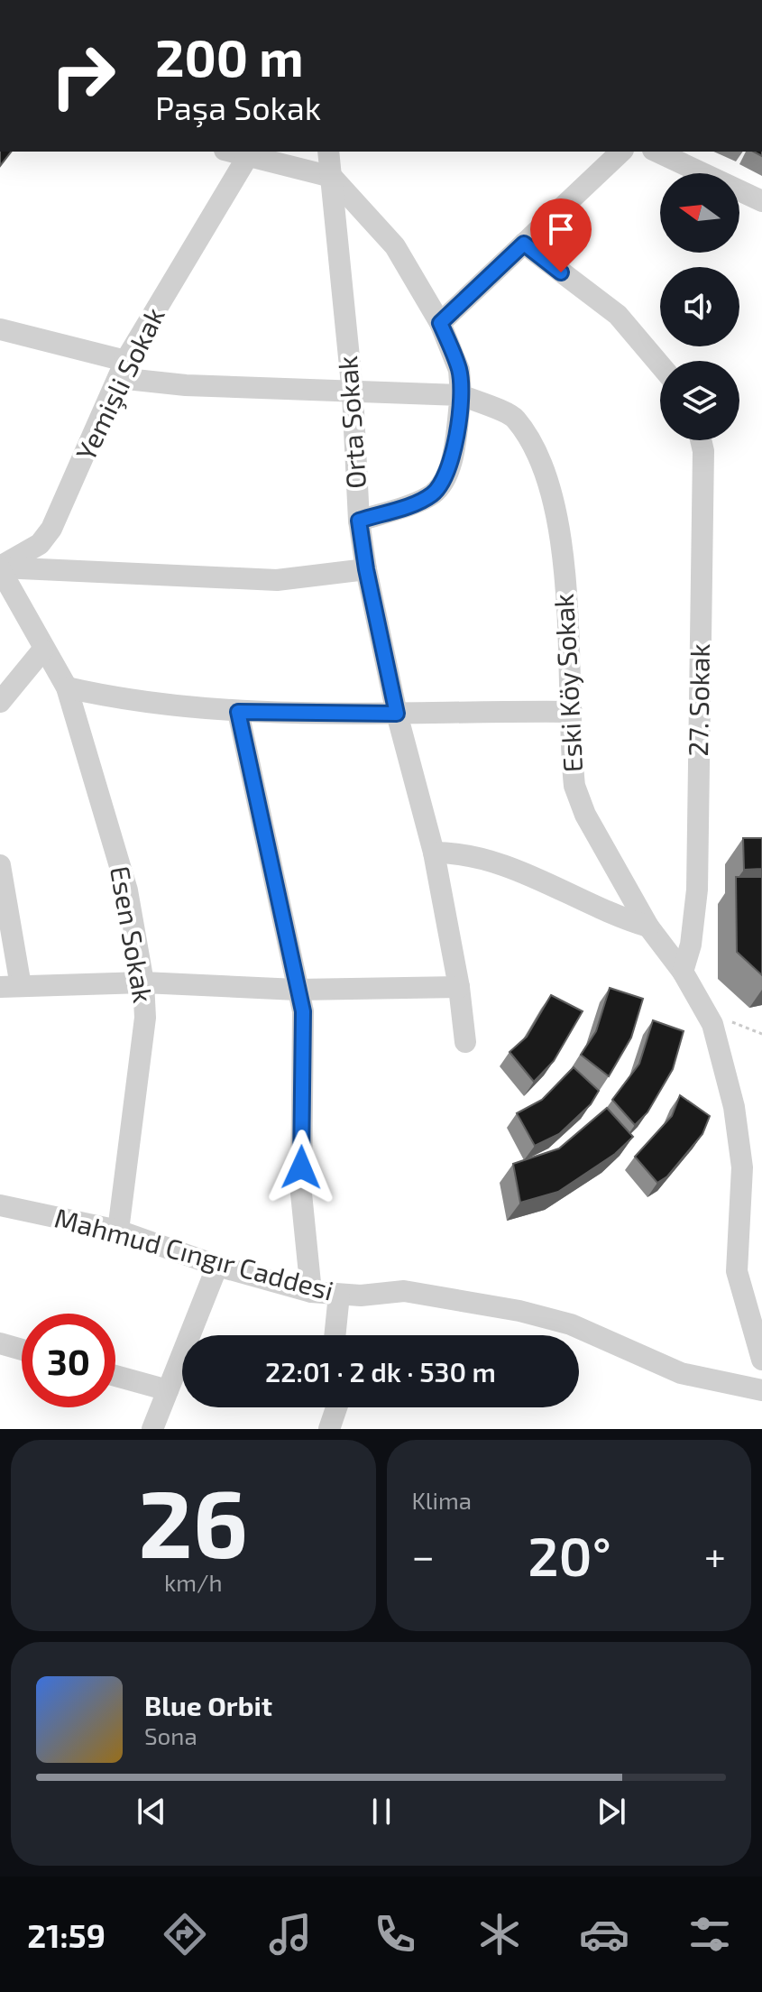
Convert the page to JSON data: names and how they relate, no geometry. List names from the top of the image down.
{
  "streets": {
    "street": [
      "Yemişli Sokak",
      "Orta Sokak",
      "Eski Köy Sokak",
      "27. Sokak",
      "Esen Sokak",
      "Mahmud Cıngır Caddesi"
    ]
  },
  "crossings": [
    ["Yemişli Sokak", "Esen Sokak"],
    ["Eski Köy Sokak", "27. Sokak"],
    ["Esen Sokak", "Mahmud Cıngır Caddesi"]
  ],
  "north": "left",
  "page": {
    "turn": ["200 m", "Paşa Sokak"],
    "limit": "30",
    "trip": "22:01 · 2 dk · 530 m",
    "tile": [
      ["26", "km/h"],
      "Klima"
    ],
    "heat": ["−", "20°", "+"],
    "song": ["Blue Orbit", "Sona"],
    "tabs": "21:59"
  }
}
